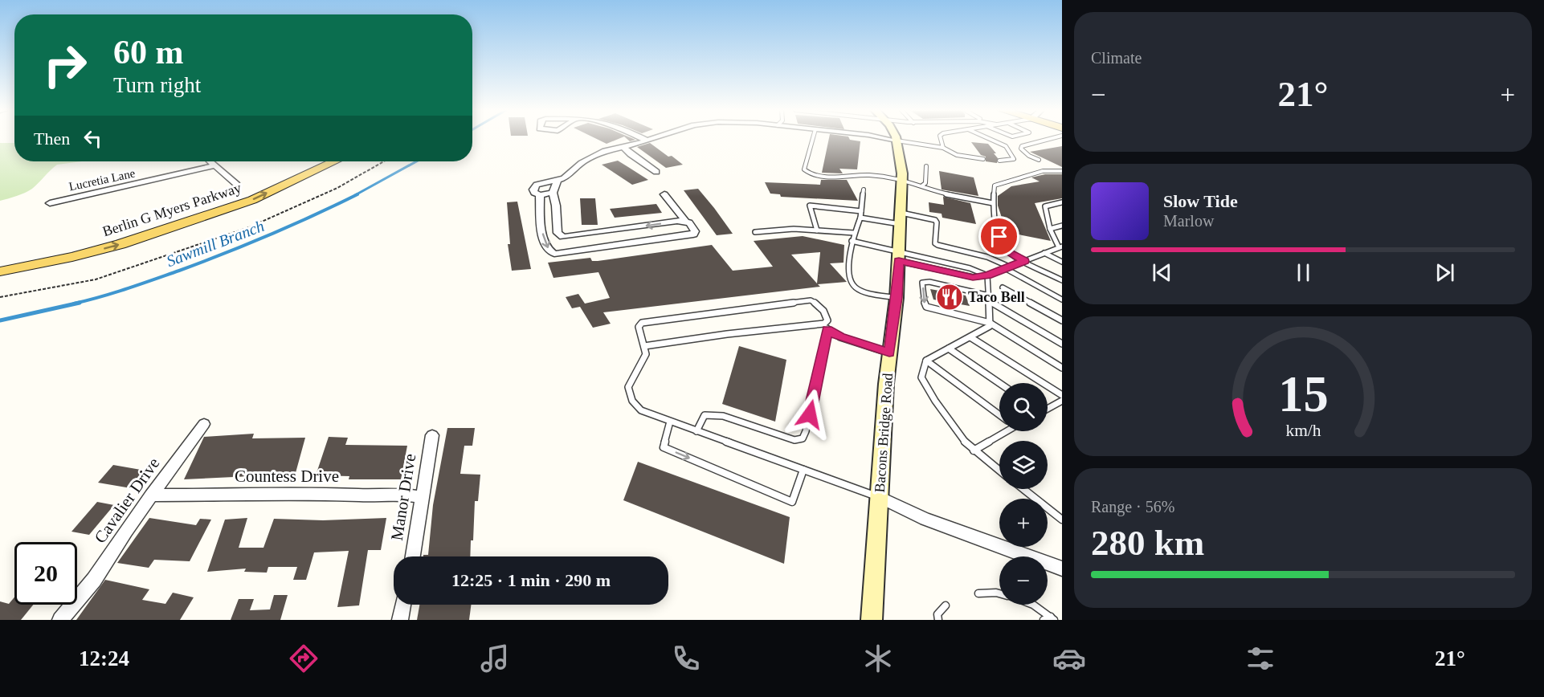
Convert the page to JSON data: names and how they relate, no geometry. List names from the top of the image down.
{
  "streets": {
    "main road": ["Berlin G Myers Parkway", "Bacons Bridge Road"],
    "street": [
      "Lucretia Lane",
      "Countess Drive",
      "Manor Drive",
      "Cavalier Drive"
    ]
  },
  "crossings": [
    ["Countess Drive", "Manor Drive"],
    ["Countess Drive", "Cavalier Drive"]
  ],
  "water": ["Sawmill Branch"],
  "places": {
    "restaurant": ["Taco Bell"]
  },
  "page": {
    "tile": [
      "Climate",
      ["Range · 56%", "280 km"]
    ],
    "turn": ["60 m", "Turn right"],
    "heat": ["−", "21°", "+"],
    "then": "Then",
    "song": ["Slow Tide", "Marlow"],
    "map_buttons": ["+", "−"],
    "limit": "20",
    "trip": "12:25 · 1 min · 290 m",
    "tabs": ["12:24", "21°"],
    "gauge": ["15", "km/h"]
  }
}
